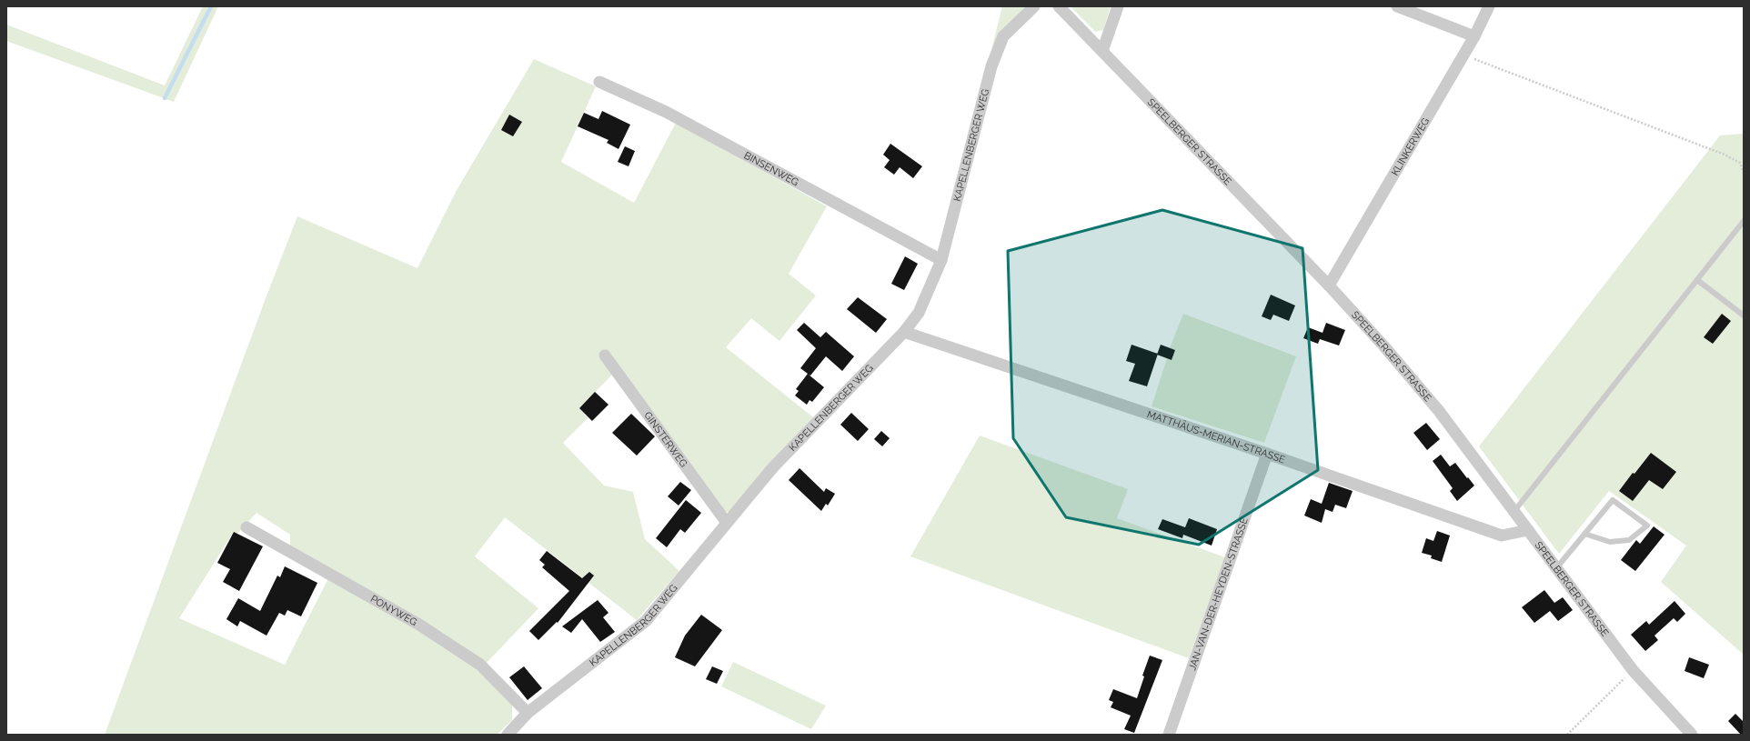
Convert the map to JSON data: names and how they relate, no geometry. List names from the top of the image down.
{
  "streets": {
    "street": [
      "SPEELBERGER STRASSE",
      "KAPELLENBERGER WEG",
      "KLINKERWEG",
      "BINSENWEG",
      "MATTHÄUS-MERIAN-STRASSE",
      "GINSTERWEG",
      "JAN-VAN-DER-HEYDEN-STRASSE",
      "PONYWEG"
    ]
  },
  "crossings": [
    ["SPEELBERGER STRASSE", "KLINKERWEG"],
    ["SPEELBERGER STRASSE", "MATTHÄUS-MERIAN-STRASSE"],
    ["KAPELLENBERGER WEG", "BINSENWEG"],
    ["KAPELLENBERGER WEG", "MATTHÄUS-MERIAN-STRASSE"],
    ["KAPELLENBERGER WEG", "GINSTERWEG"],
    ["KAPELLENBERGER WEG", "PONYWEG"],
    ["MATTHÄUS-MERIAN-STRASSE", "JAN-VAN-DER-HEYDEN-STRASSE"]
  ]
}
